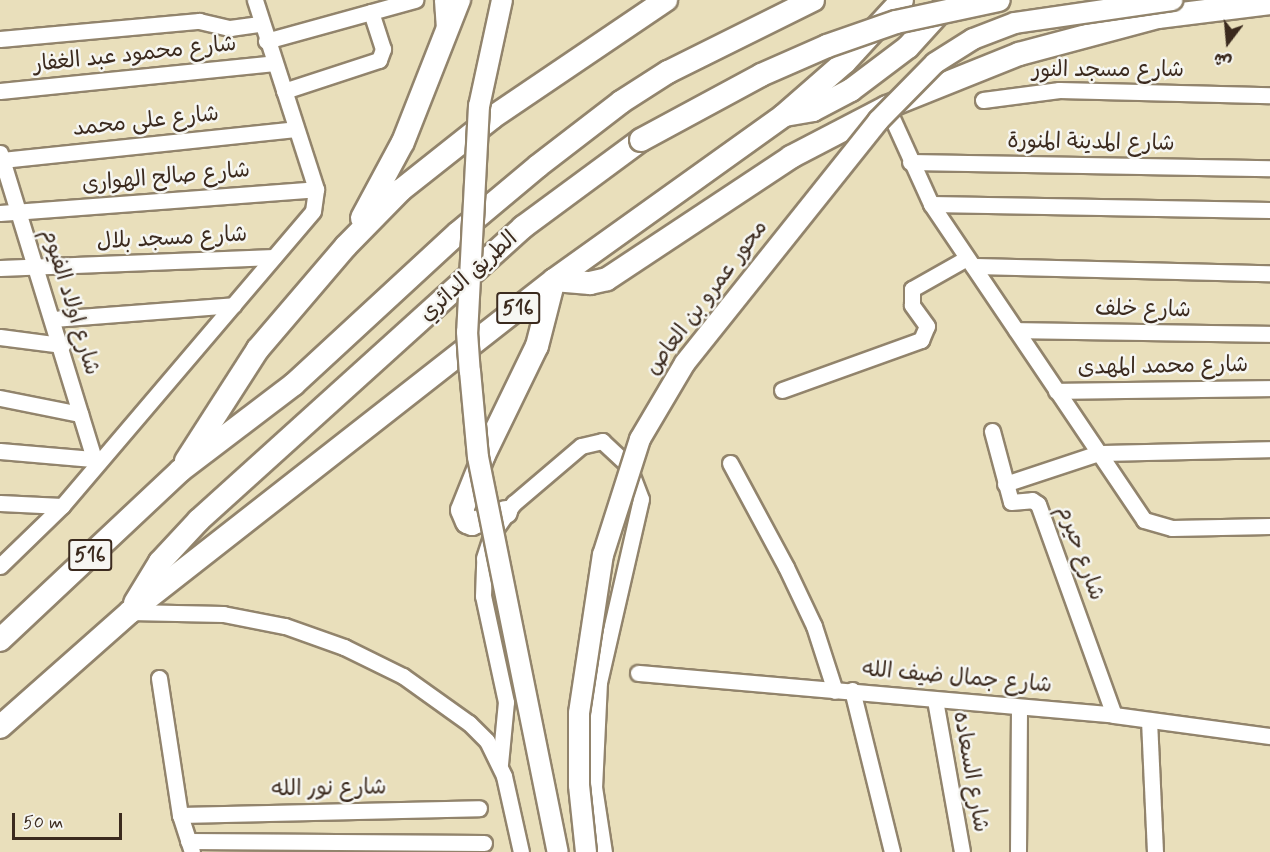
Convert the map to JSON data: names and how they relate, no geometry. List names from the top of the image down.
{
  "streets": {
    "highway": ["الطريق الدائري", "516"],
    "main road": ["محور عمرو بن العاص"],
    "street": [
      "شارع محمود عبد الغفار",
      "شارع مسجد النور",
      "شارع على محمد",
      "شارع المدينة المنورة",
      "شارع صالح الهوارى",
      "شارع مسجد بلال",
      "شارع اولاد الفيوم",
      "شارع خلف",
      "شارع محمد المهدى",
      "شارع حيرم",
      "شارع جمال ضيف الله",
      "شارع السعاده",
      "شارع نور الله"
    ]
  },
  "crossings": [
    ["شارع على محمد", "شارع اولاد الفيوم"],
    ["شارع صالح الهوارى", "شارع اولاد الفيوم"],
    ["شارع مسجد بلال", "شارع اولاد الفيوم"],
    ["شارع حيرم", "شارع جمال ضيف الله"],
    ["شارع جمال ضيف الله", "شارع السعاده"]
  ],
  "scale_bar": "50 m",
  "north": "bottom"
}
